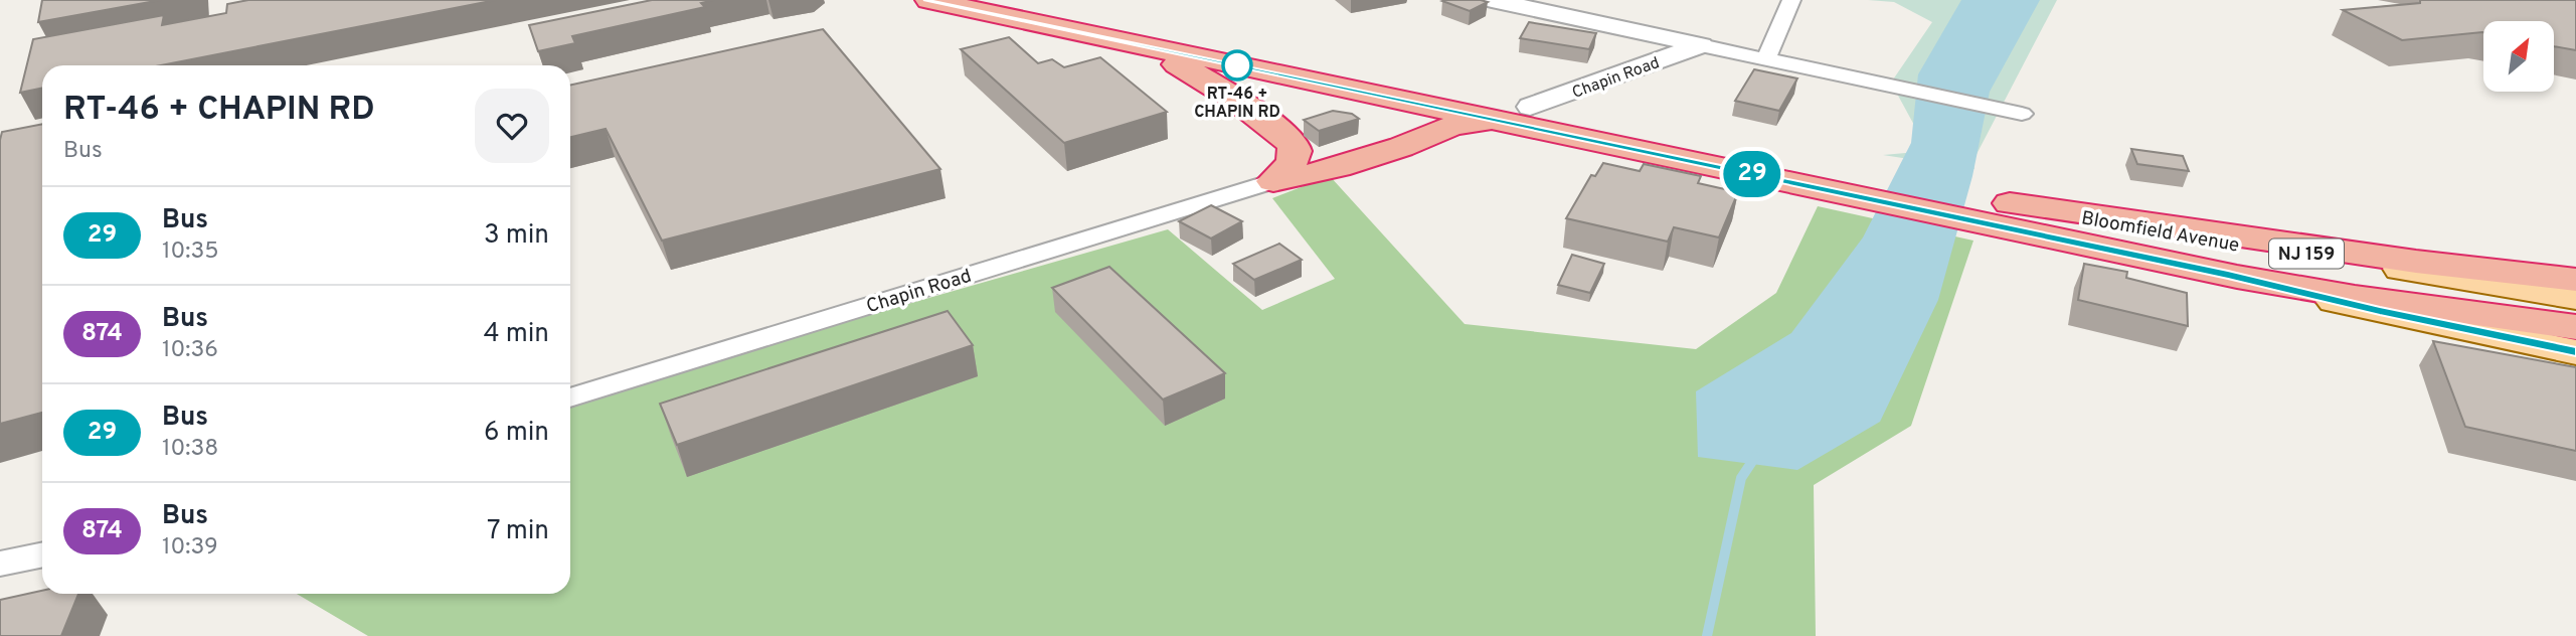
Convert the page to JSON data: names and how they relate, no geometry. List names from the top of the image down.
{
  "streets": {
    "main road": ["Bloomfield Avenue", "NJ 159"],
    "street": ["Chapin Road"]
  },
  "places": ["RT-46 + CHAPIN RD"],
  "lines": ["bus line 29"],
  "north": "top right",
  "page": {
    "on_map": "29",
    "heading": ["RT-46 + CHAPIN RD", "Bus"],
    "list": [
      {
        "mark": "29",
        "name": "Bus",
        "note": "10:35",
        "value": "3 min"
      },
      {
        "mark": "874",
        "name": "Bus",
        "note": "10:36",
        "value": "4 min"
      },
      {
        "mark": "29",
        "name": "Bus",
        "note": "10:38",
        "value": "6 min"
      },
      {
        "mark": "874",
        "name": "Bus",
        "note": "10:39",
        "value": "7 min"
      }
    ]
  }
}
